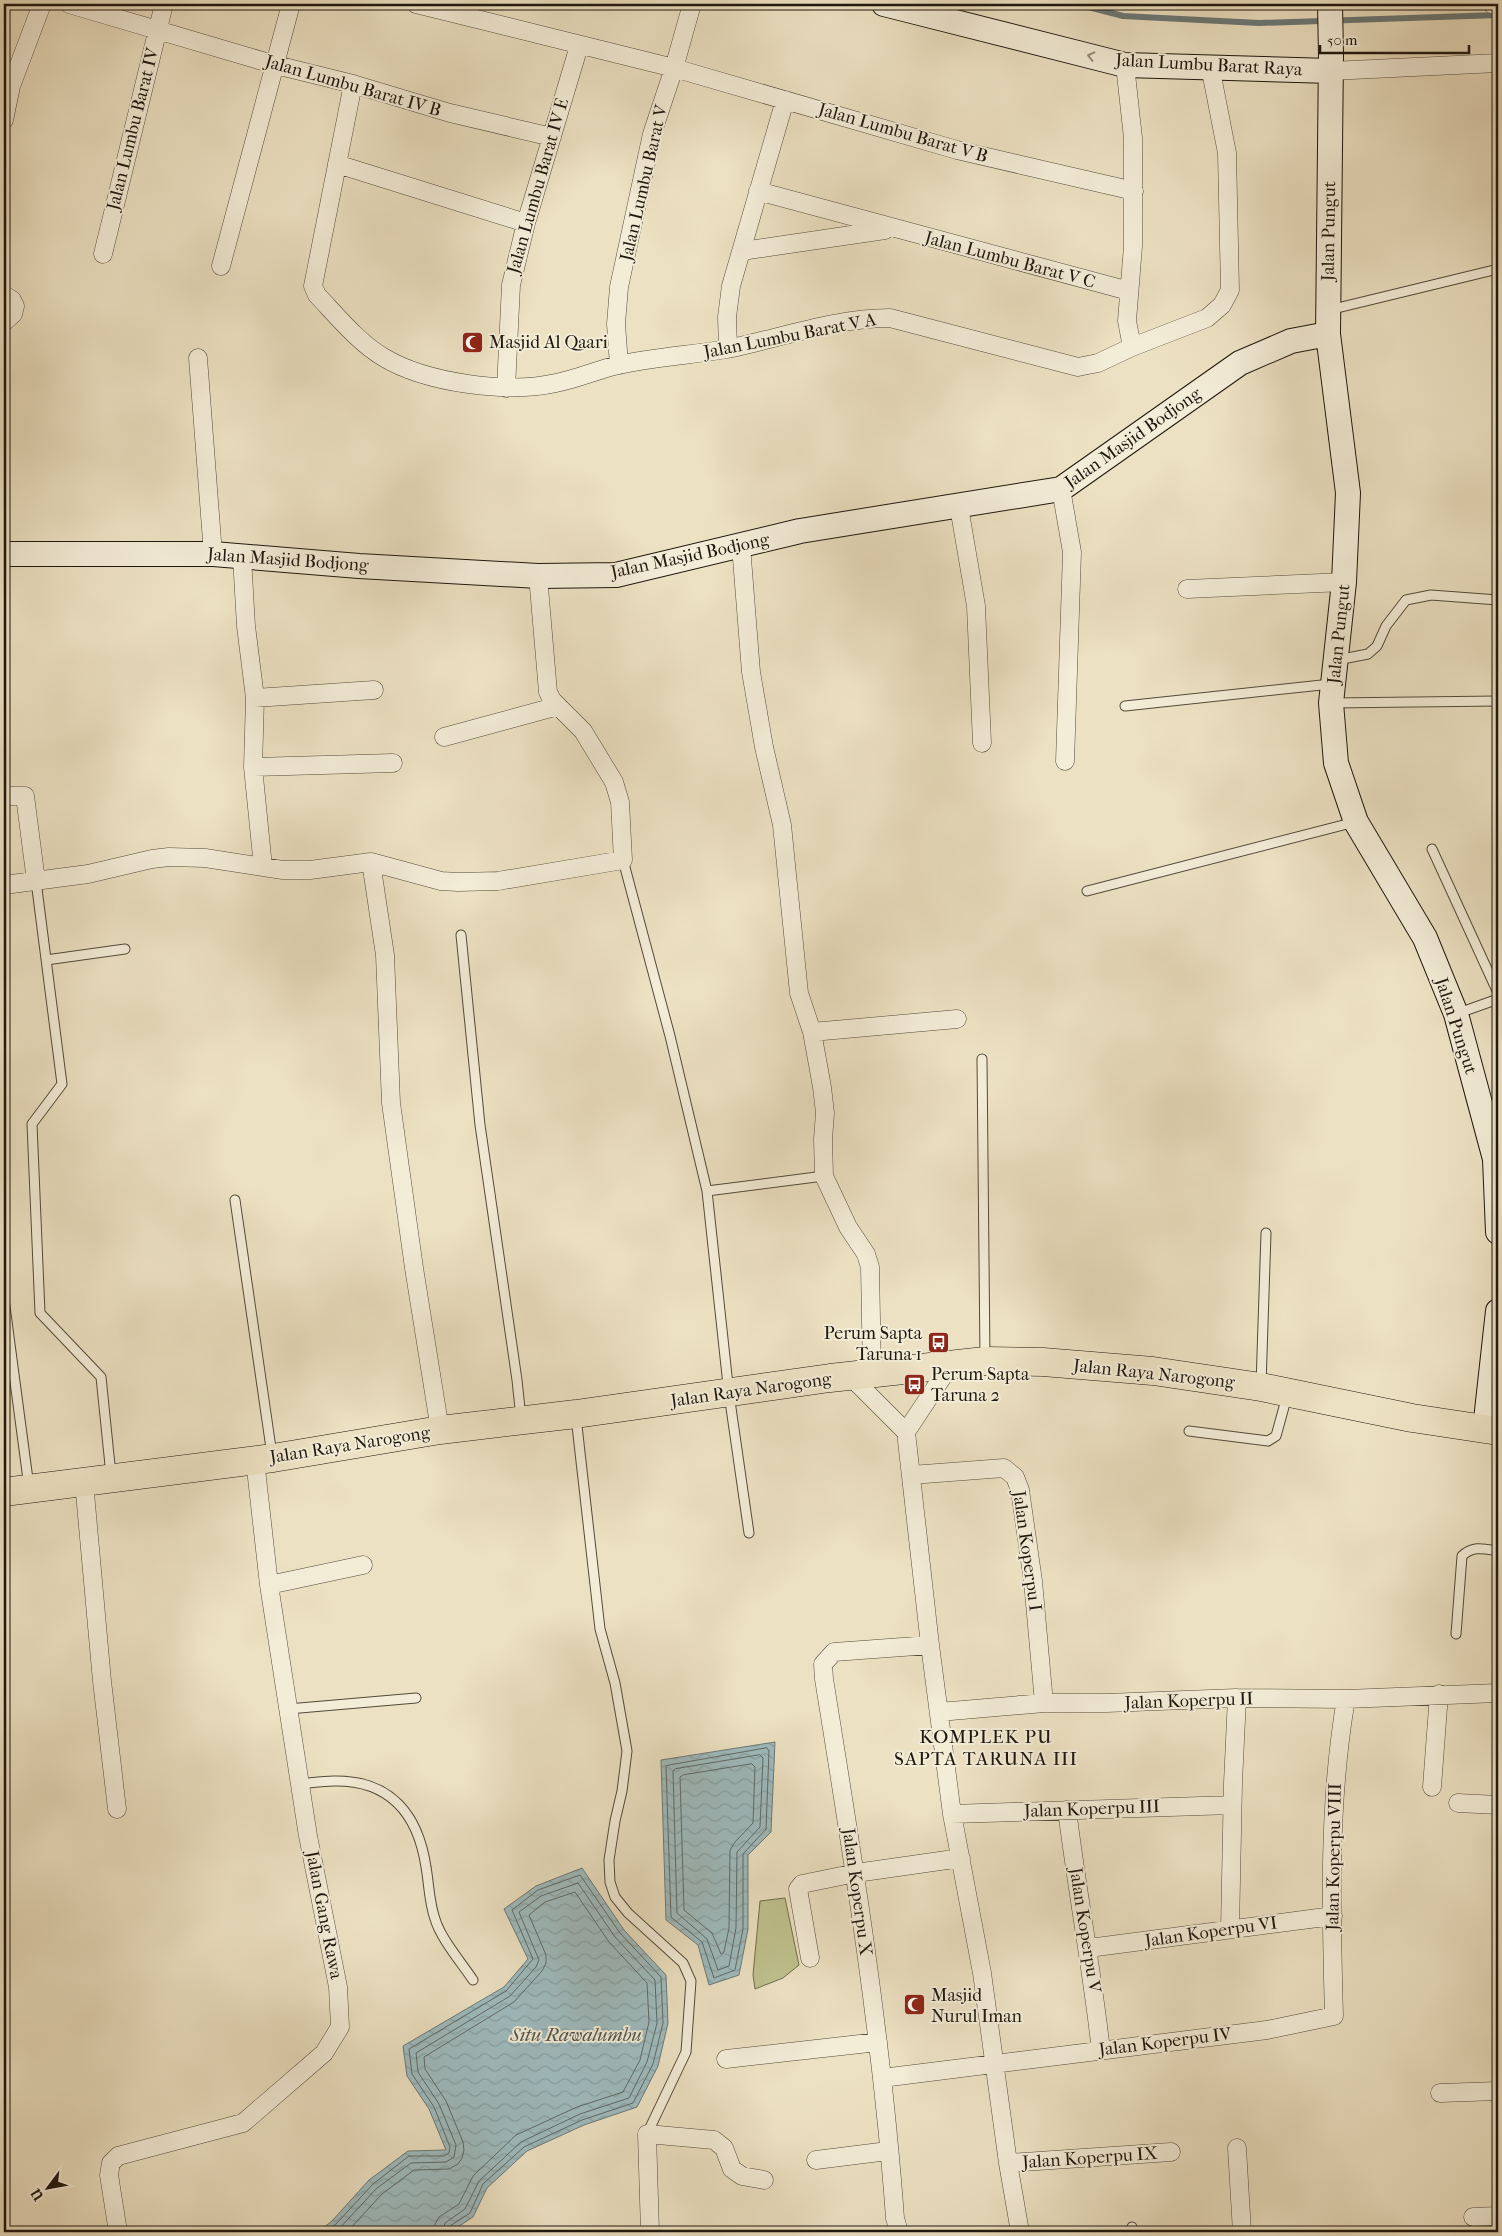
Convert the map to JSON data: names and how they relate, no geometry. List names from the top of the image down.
{
  "streets": {
    "main road": ["Jalan Raya Narogong"],
    "street": [
      "Jalan Lumbu Barat Raya",
      "Jalan Lumbu Barat IV B",
      "Jalan Lumbu Barat IV",
      "Jalan Lumbu Barat V B",
      "Jalan Lumbu Barat V",
      "Jalan Lumbu Barat IV E",
      "Jalan Pungut",
      "Jalan Lumbu Barat V C",
      "Jalan Lumbu Barat V A",
      "Jalan Masjid Bodjong",
      "Jalan Koperpu I",
      "Jalan Koperpu II",
      "Jalan Koperpu III",
      "Jalan Koperpu VIII",
      "Jalan Koperpu X",
      "Jalan Gang Rawa",
      "Jalan Koperpu V",
      "Jalan Koperpu VI",
      "Jalan Koperpu IV",
      "Jalan Koperpu IX"
    ]
  },
  "crossings": [
    ["Jalan Lumbu Barat Raya", "Jalan Pungut"],
    ["Jalan Lumbu Barat Raya", "Jalan Lumbu Barat V A"],
    ["Jalan Lumbu Barat IV B", "Jalan Lumbu Barat IV"],
    ["Jalan Lumbu Barat IV B", "Jalan Lumbu Barat IV E"],
    ["Jalan Lumbu Barat V B", "Jalan Lumbu Barat V"],
    ["Jalan Lumbu Barat V B", "Jalan Lumbu Barat IV E"],
    ["Jalan Lumbu Barat V", "Jalan Lumbu Barat V A"],
    ["Jalan Lumbu Barat IV E", "Jalan Lumbu Barat V A"],
    ["Jalan Pungut", "Jalan Masjid Bodjong"],
    ["Jalan Raya Narogong", "Jalan Gang Rawa"],
    ["Jalan Koperpu I", "Jalan Koperpu II"],
    ["Jalan Koperpu II", "Jalan Koperpu VIII"],
    ["Jalan Koperpu III", "Jalan Koperpu V"],
    ["Jalan Koperpu VIII", "Jalan Koperpu VI"],
    ["Jalan Koperpu VIII", "Jalan Koperpu IV"],
    ["Jalan Koperpu X", "Jalan Koperpu IV"],
    ["Jalan Koperpu V", "Jalan Koperpu VI"],
    ["Jalan Koperpu V", "Jalan Koperpu IV"]
  ],
  "one_way": ["Jalan Lumbu Barat Raya"],
  "districts": ["KOMPLEK PU SAPTA TARUNA III"],
  "water": ["Situ Rawalumbu"],
  "places": {
    "mosque": ["Masjid Al Qaari", "Masjid Nurul Iman"],
    "bus stop": ["Perum Sapta Taruna 1", "Perum Sapta Taruna 2"]
  },
  "scale_bar": "50 m",
  "north": "bottom left"
}
